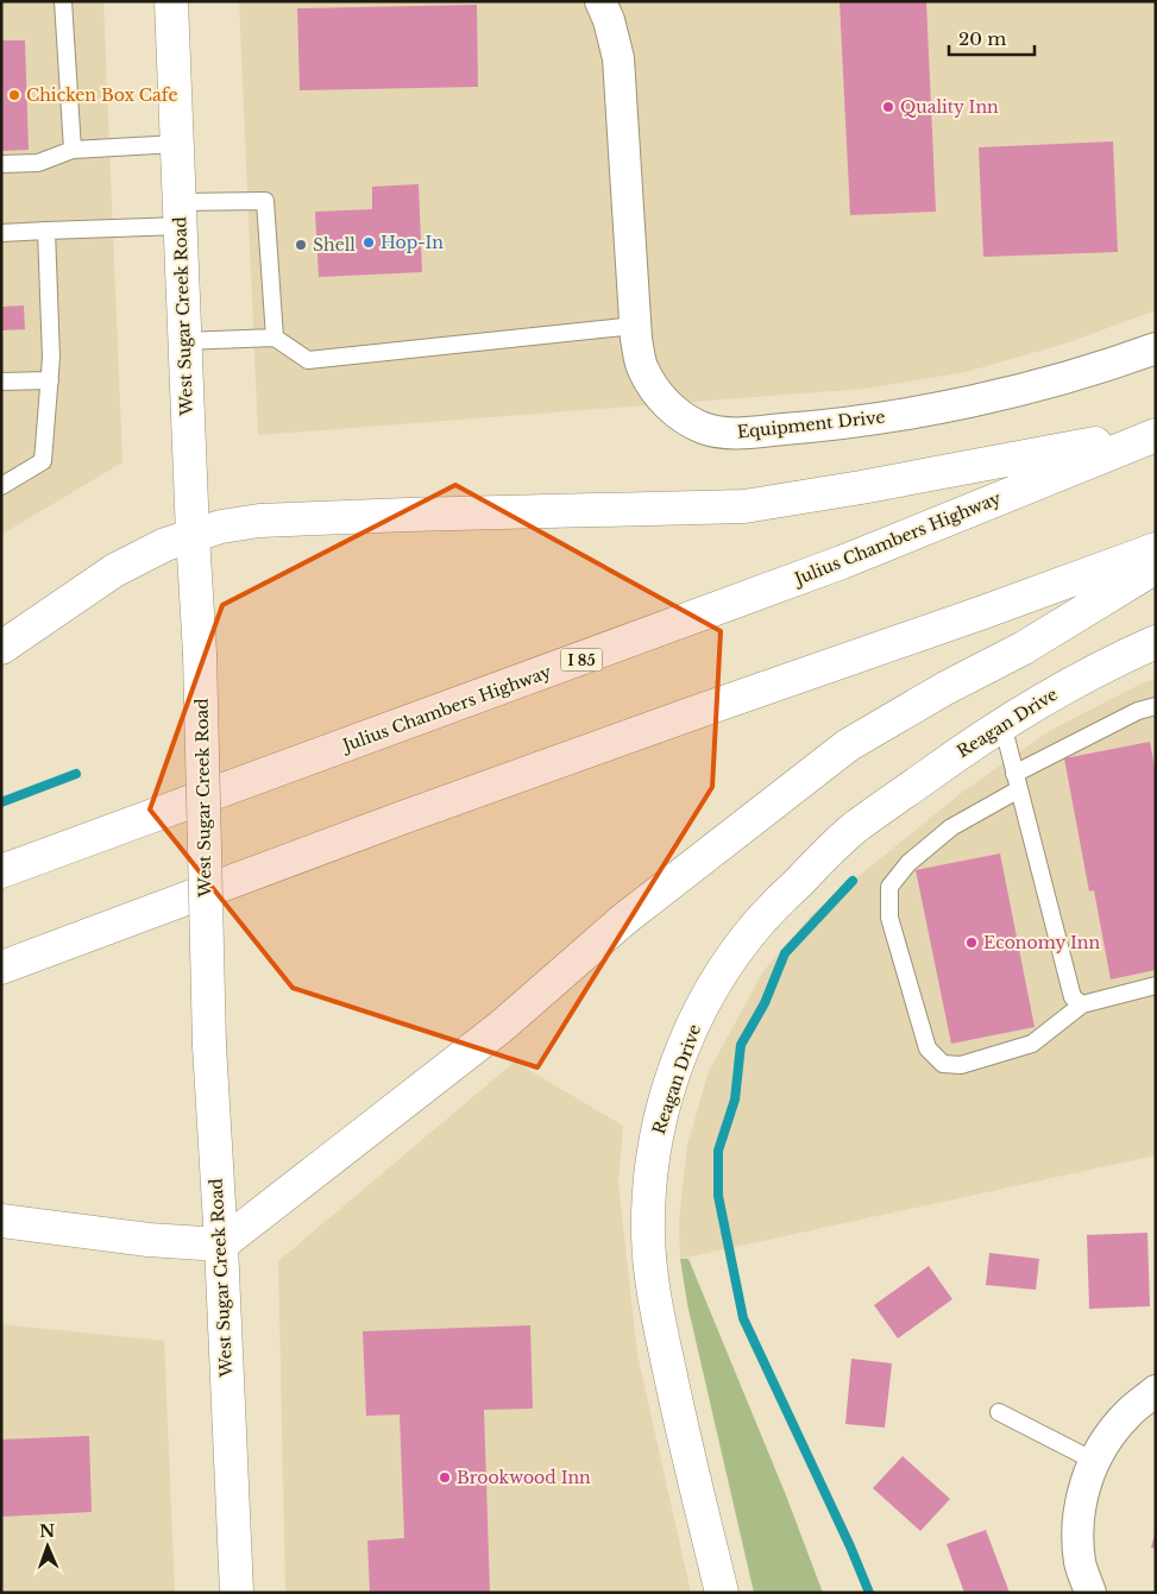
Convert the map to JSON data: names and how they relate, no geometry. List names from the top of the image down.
{
  "streets": {
    "main road": [
      "West Sugar Creek Road",
      "Julius Chambers Highway",
      "I 85",
      "Reagan Drive"
    ],
    "street": ["Equipment Drive"]
  },
  "places": [
    "Chicken Box Cafe",
    "Quality Inn",
    "Hop-In",
    "Shell",
    "Economy Inn",
    "Brookwood Inn"
  ],
  "scale_bar": "20 m",
  "north": "top"
}
